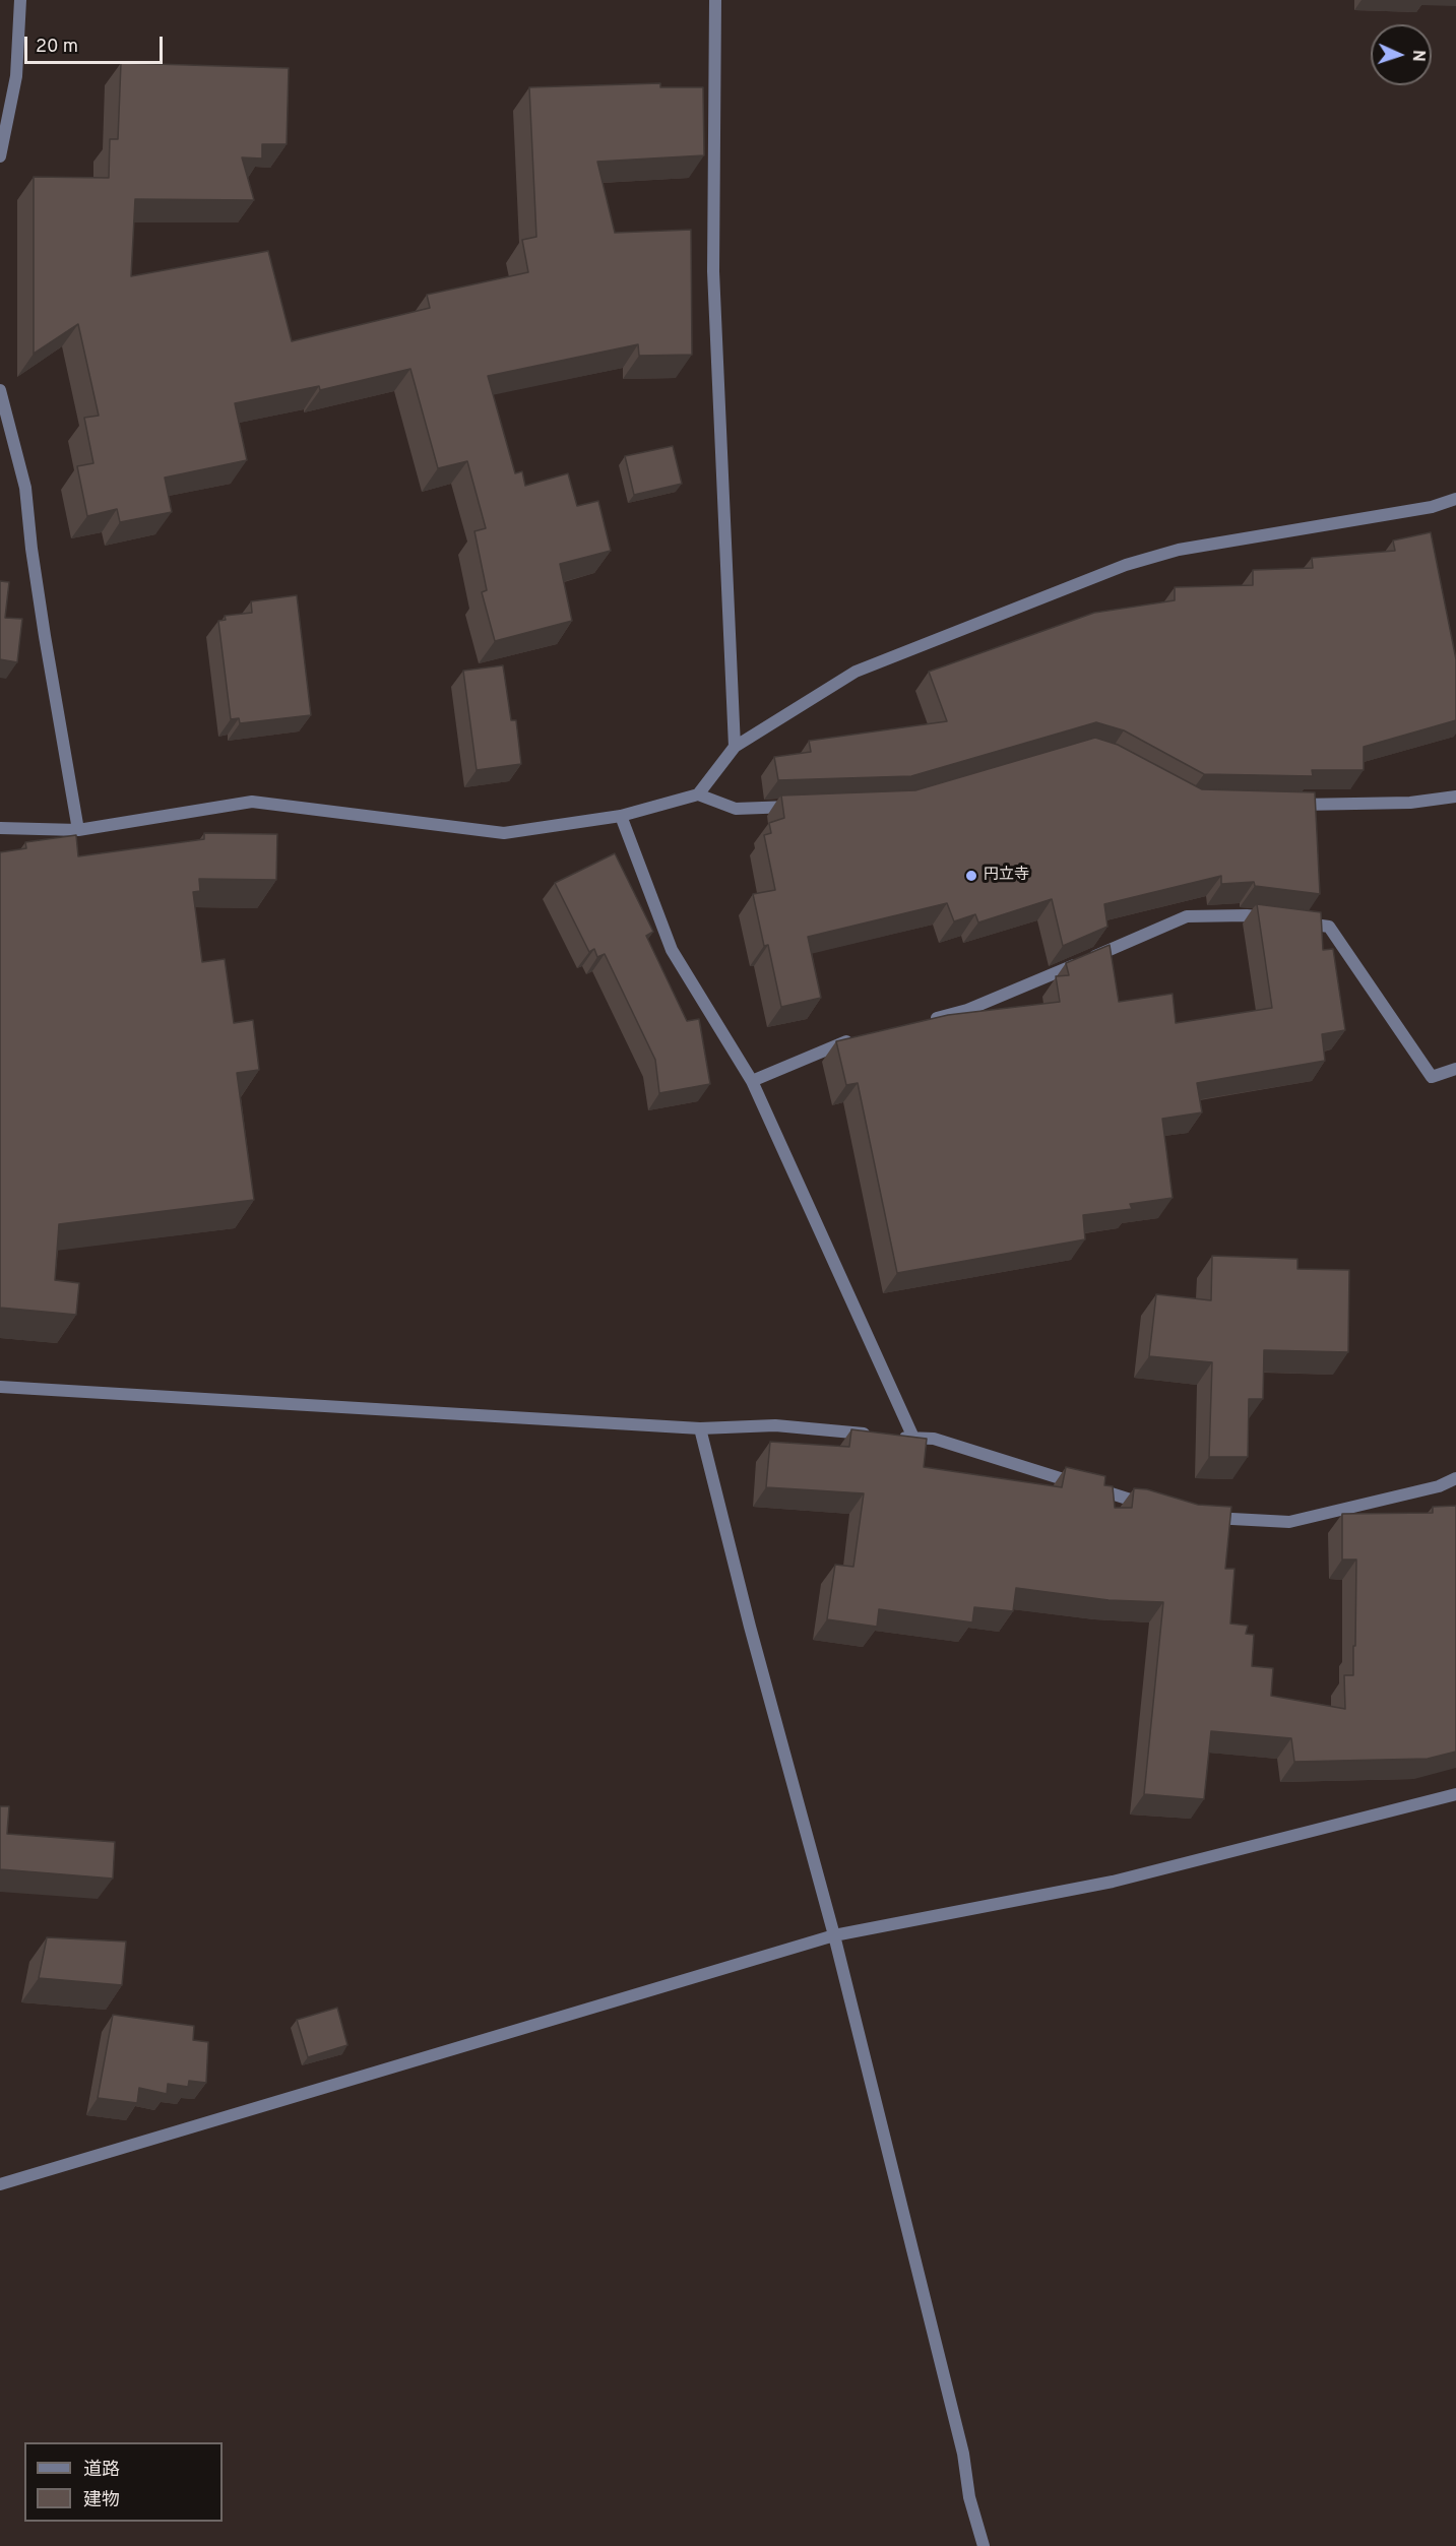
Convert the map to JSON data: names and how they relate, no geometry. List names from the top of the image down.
{
  "places": ["円立寺"],
  "legend": ["道路", "建物"],
  "scale_bar": "20 m",
  "north": "right"
}
